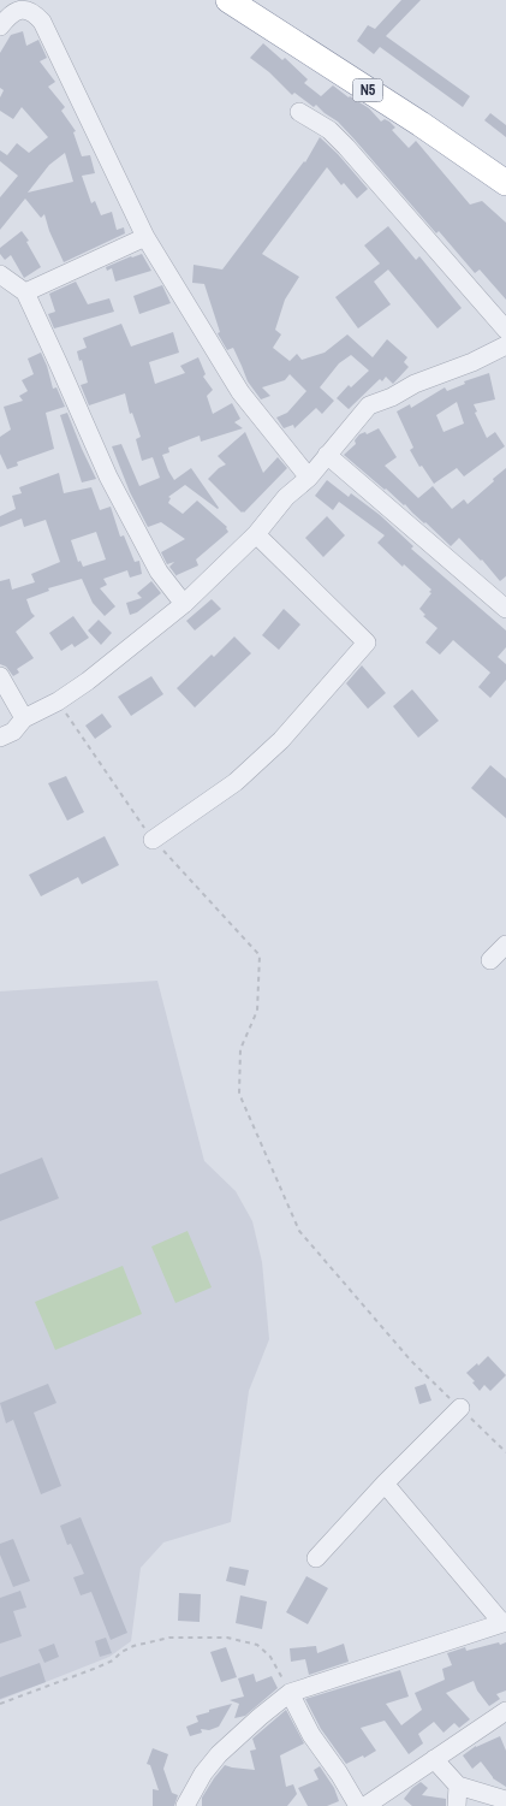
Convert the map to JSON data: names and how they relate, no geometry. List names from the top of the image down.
{
  "streets": {
    "highway": ["N5"]
  }
}
